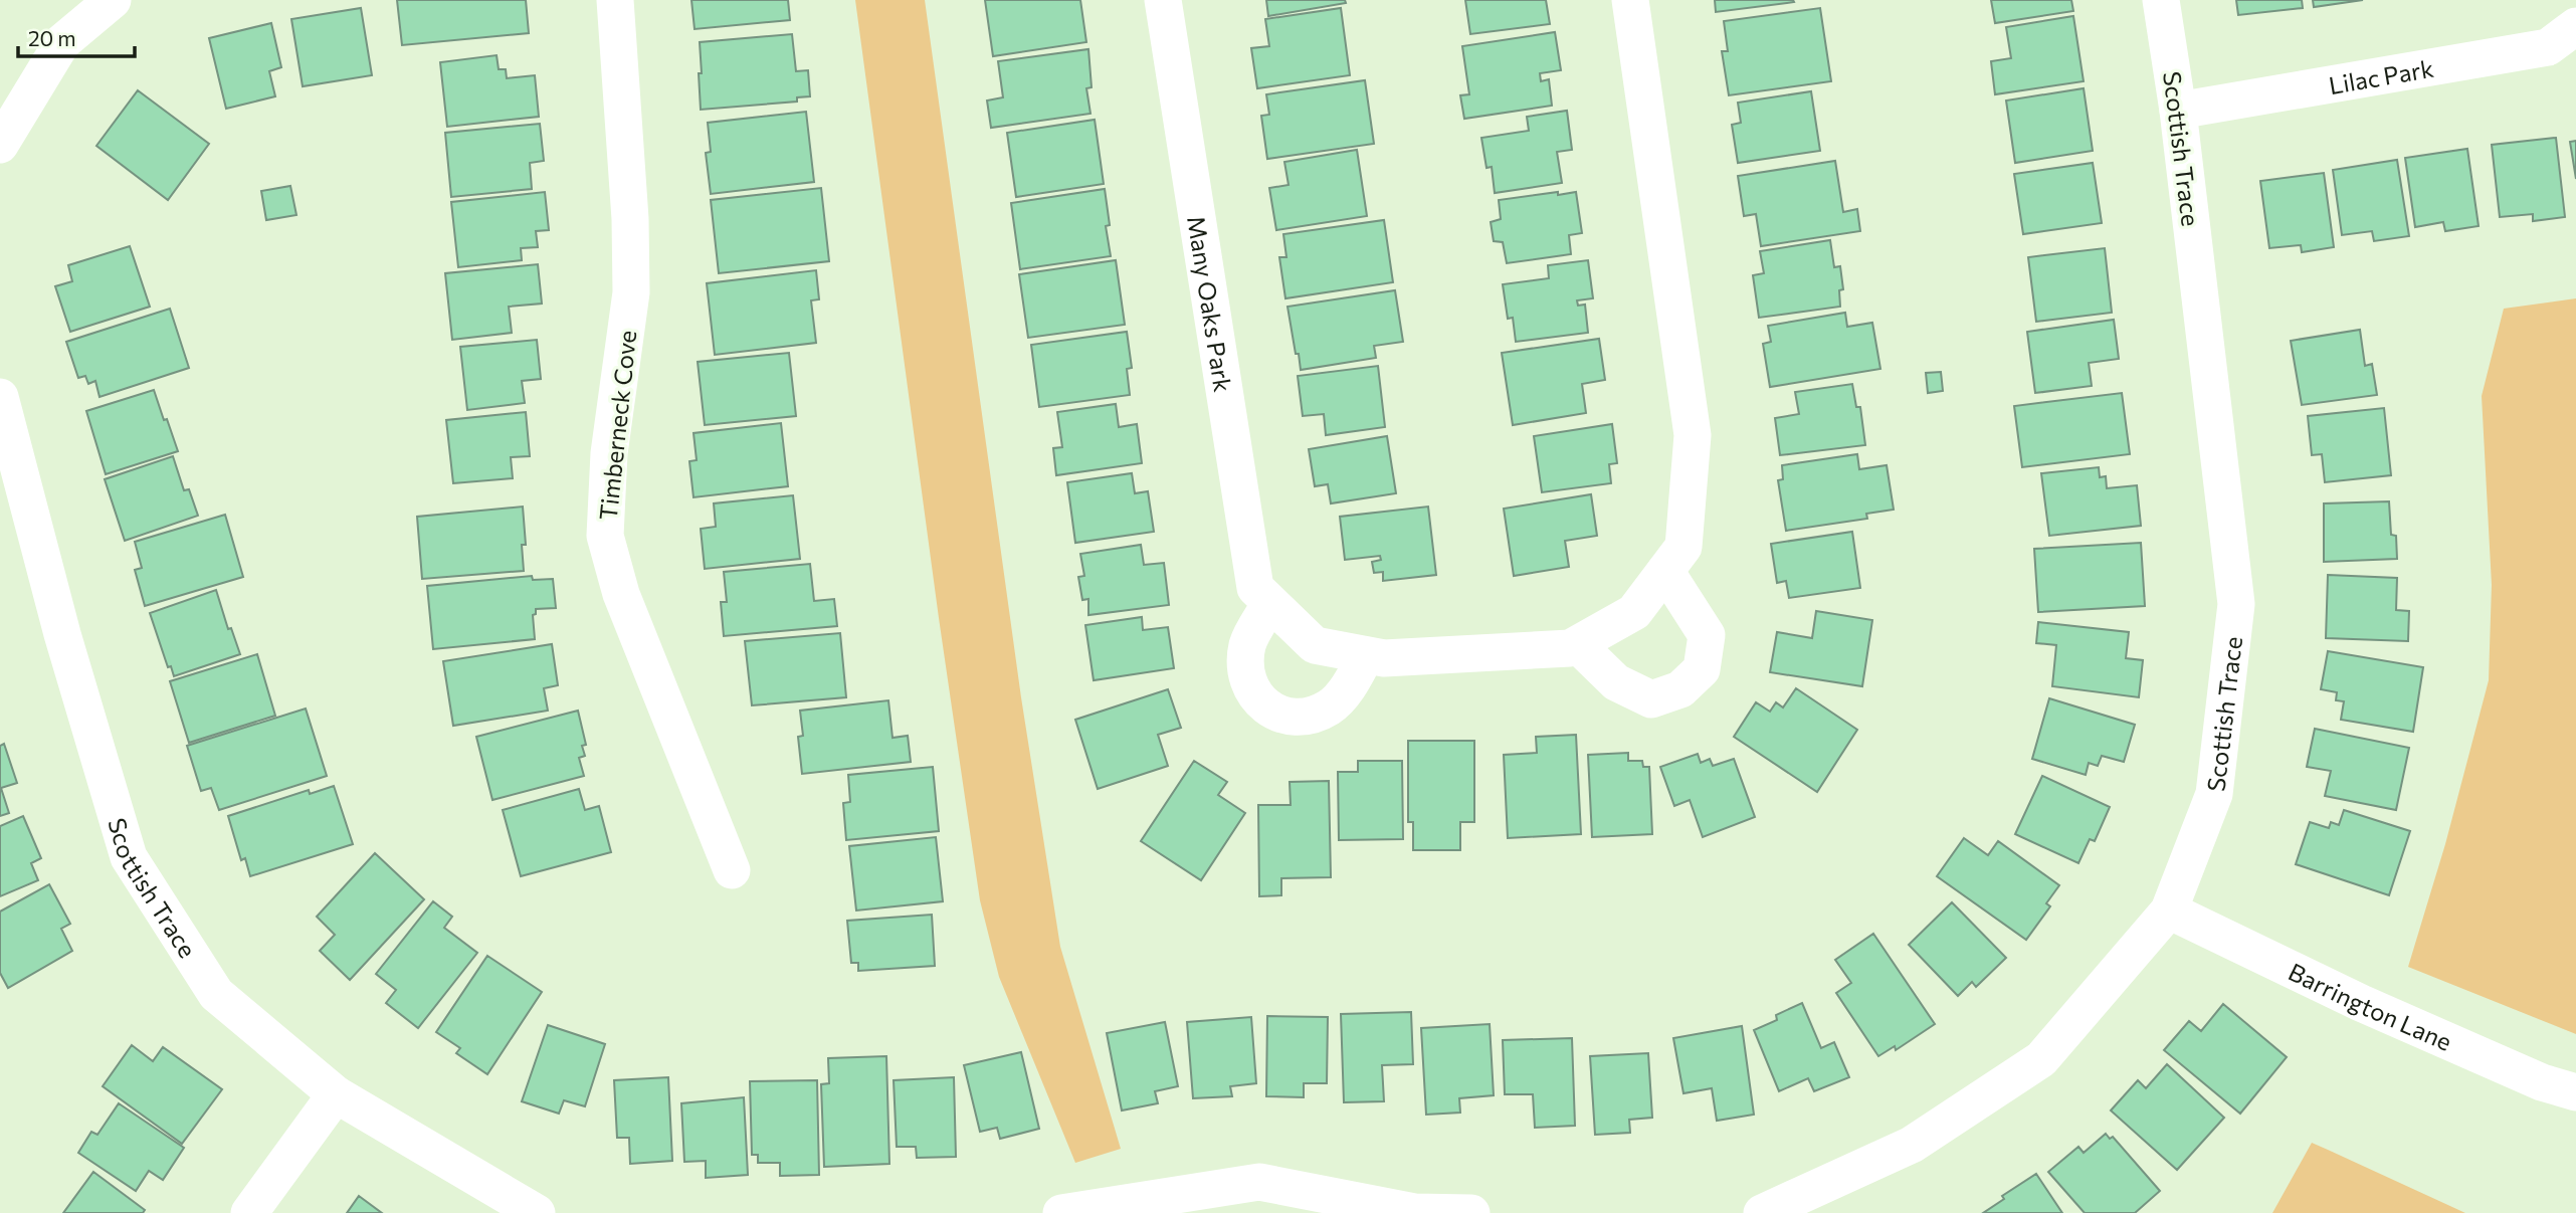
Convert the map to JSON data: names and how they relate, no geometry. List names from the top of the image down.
{
  "streets": {
    "street": [
      "Lilac Park",
      "Scottish Trace",
      "Many Oaks Park",
      "Timberneck Cove",
      "Barrington Lane"
    ]
  },
  "crossings": [
    ["Lilac Park", "Scottish Trace"],
    ["Scottish Trace", "Barrington Lane"]
  ],
  "scale_bar": "20 m"
}
